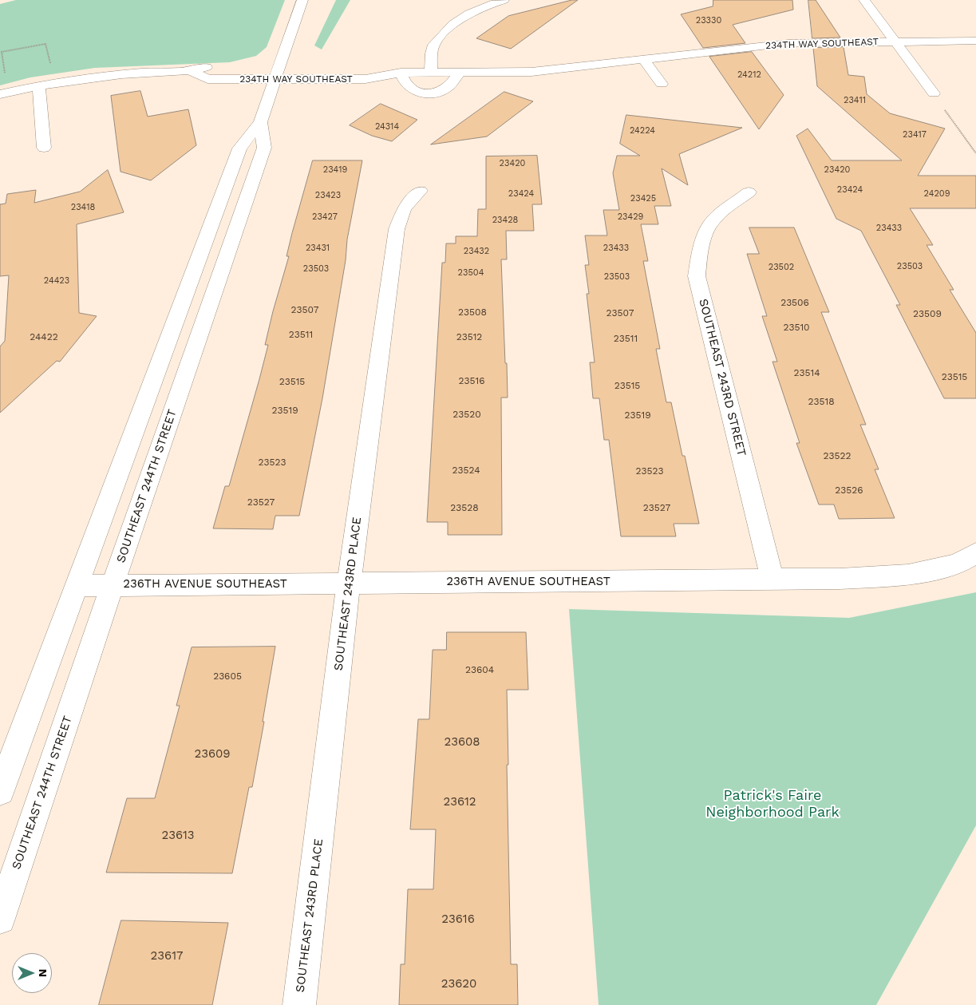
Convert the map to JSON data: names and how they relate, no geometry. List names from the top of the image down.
{
  "streets": {
    "street": [
      "234TH WAY SOUTHEAST",
      "SOUTHEAST 243RD STREET",
      "SOUTHEAST 244TH STREET",
      "236TH AVENUE SOUTHEAST",
      "SOUTHEAST 243RD PLACE"
    ]
  },
  "crossings": [
    ["234TH WAY SOUTHEAST", "SOUTHEAST 244TH STREET"],
    ["SOUTHEAST 243RD STREET", "236TH AVENUE SOUTHEAST"],
    ["SOUTHEAST 244TH STREET", "236TH AVENUE SOUTHEAST"],
    ["236TH AVENUE SOUTHEAST", "SOUTHEAST 243RD PLACE"]
  ],
  "parks": ["Patrick's Faire Neighborhood Park"],
  "house_numbers": [
    "23330",
    "24212",
    "23411",
    "24314",
    "24224",
    "23417",
    "23420",
    "23419",
    "23420",
    "23424",
    "23424",
    "24209",
    "23423",
    "23425",
    "23418",
    "23427",
    "23429",
    "23428",
    "23433",
    "23431",
    "23433",
    "23432",
    "23503",
    "23502",
    "23503",
    "23504",
    "23503",
    "24423",
    "23506",
    "23507",
    "23508",
    "23507",
    "23509",
    "23510",
    "23511",
    "24422",
    "23512",
    "23511",
    "23514",
    "23515",
    "23516",
    "23515",
    "23515",
    "23518",
    "23519",
    "23520",
    "23519",
    "23522",
    "23523",
    "23524",
    "23523",
    "23526",
    "23527",
    "23528",
    "23527",
    "23604",
    "23605",
    "23608",
    "23609",
    "23612",
    "23613",
    "23616",
    "23617",
    "23620"
  ],
  "north": "right"
}
